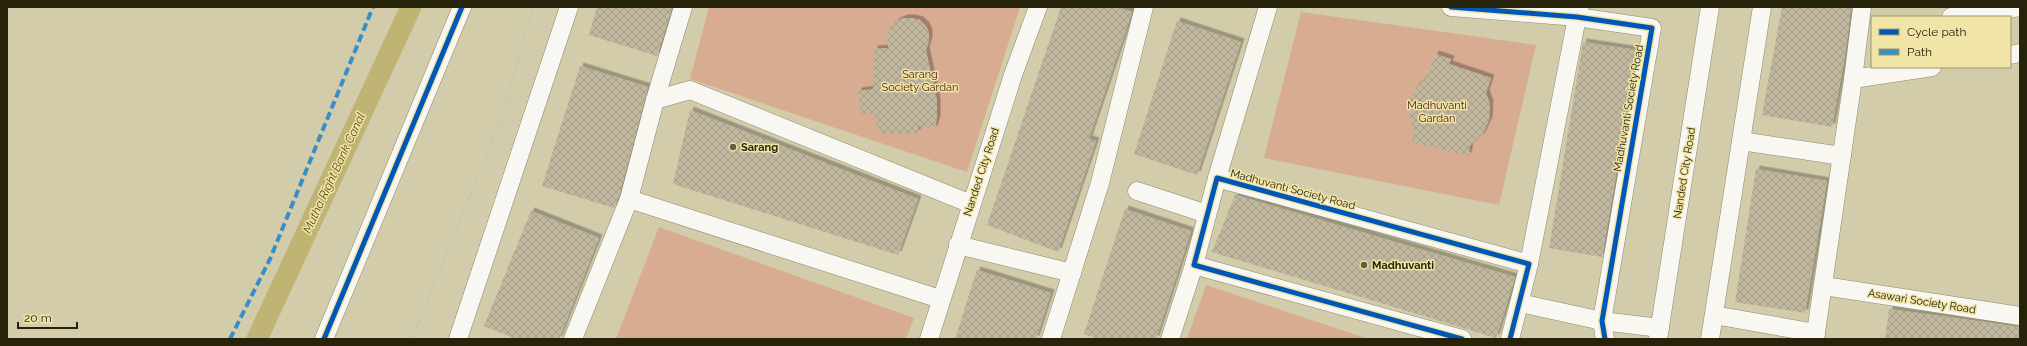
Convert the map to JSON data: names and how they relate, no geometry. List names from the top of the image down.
{
  "streets": {
    "street": ["Madhuvanti Society Road", "Nanded City Road", "Asawari Society Road"]
  },
  "water": ["Mutha Right Bank Canal"],
  "parks": ["Sarang Society Gardan", "Madhuvanti Gardan"],
  "places": ["Sarang", "Madhuvanti"],
  "legend": ["Cycle path", "Path"],
  "scale_bar": "20 m"
}
